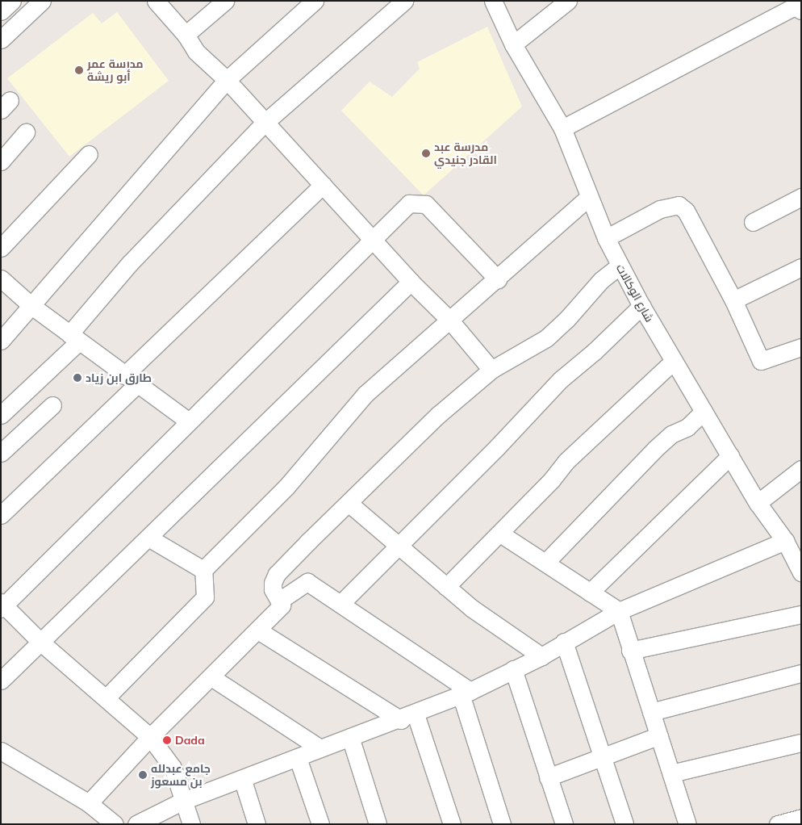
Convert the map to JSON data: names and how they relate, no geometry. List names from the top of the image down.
{
  "streets": {
    "street": ["شارع الوكالات"]
  },
  "places": [
    "مدرسة عمر أبو ريشة",
    "مدرسة عبد القادر جنيدي",
    "طارق ابن زياد",
    "Dada",
    "جامع عبدلله بن مسعوز"
  ]
}
